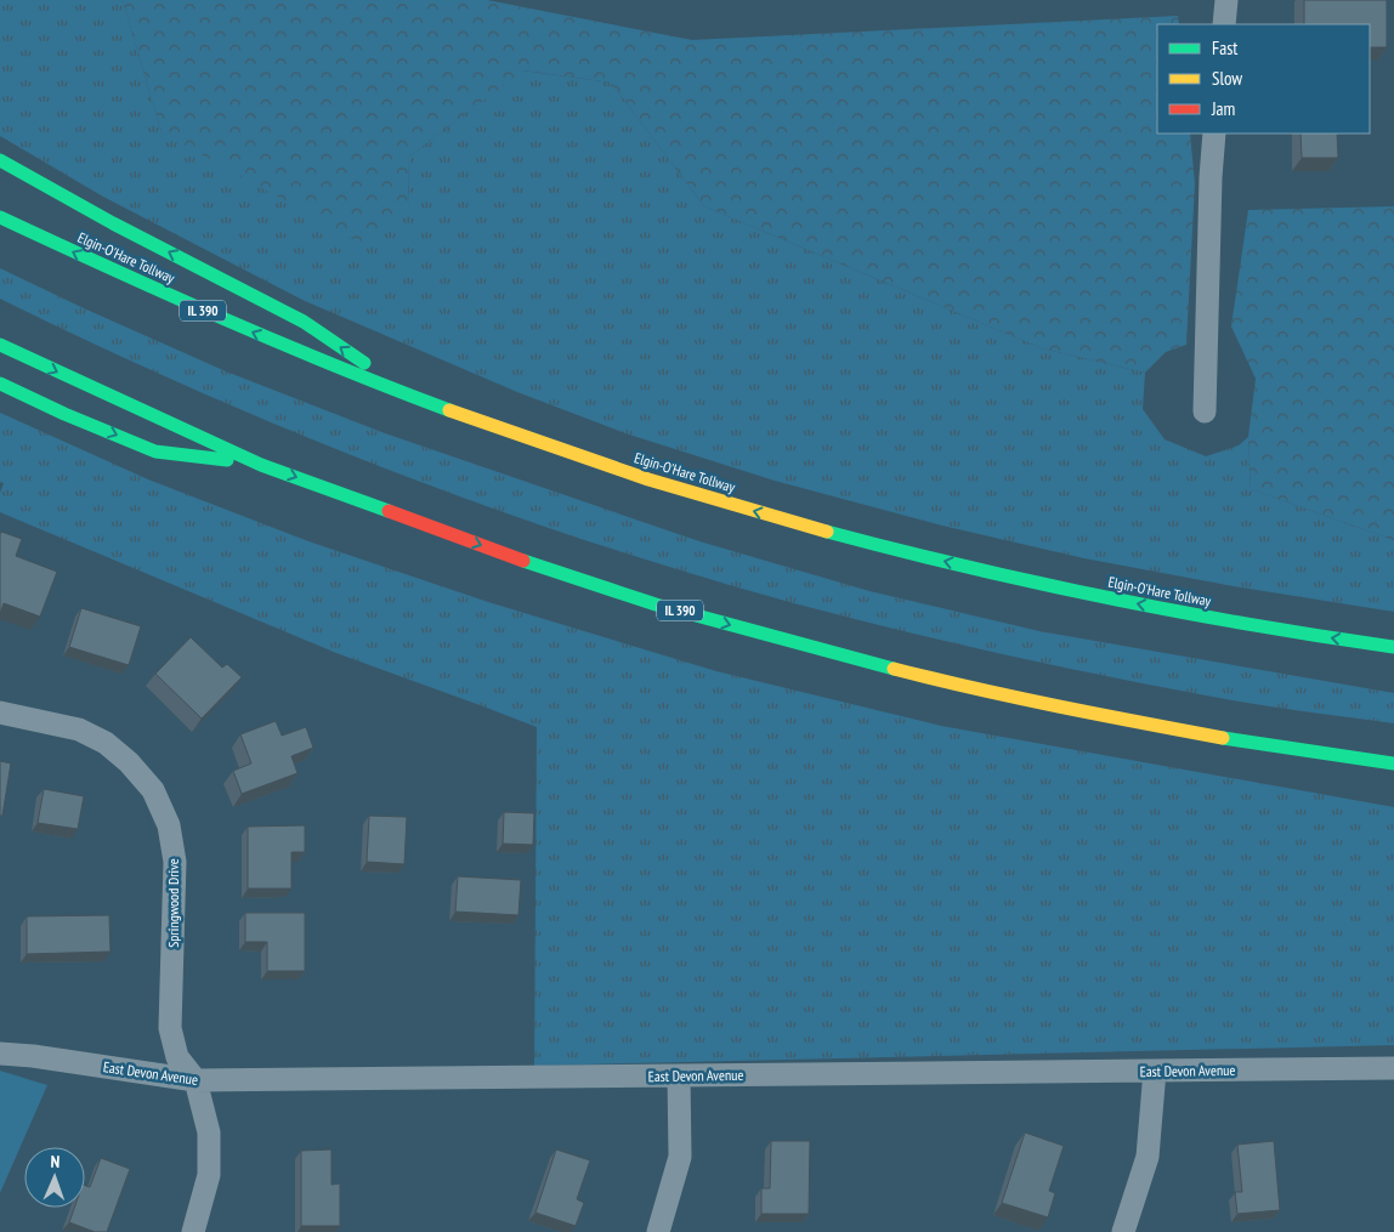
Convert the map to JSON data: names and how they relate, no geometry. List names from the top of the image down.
{
  "streets": {
    "highway": ["Elgin-O'Hare Tollway", "IL 390"],
    "street": ["Springwood Drive", "East Devon Avenue"]
  },
  "crossings": [
    ["Springwood Drive", "East Devon Avenue"]
  ],
  "legend": ["Fast", "Slow", "Jam"],
  "north": "top"
}
